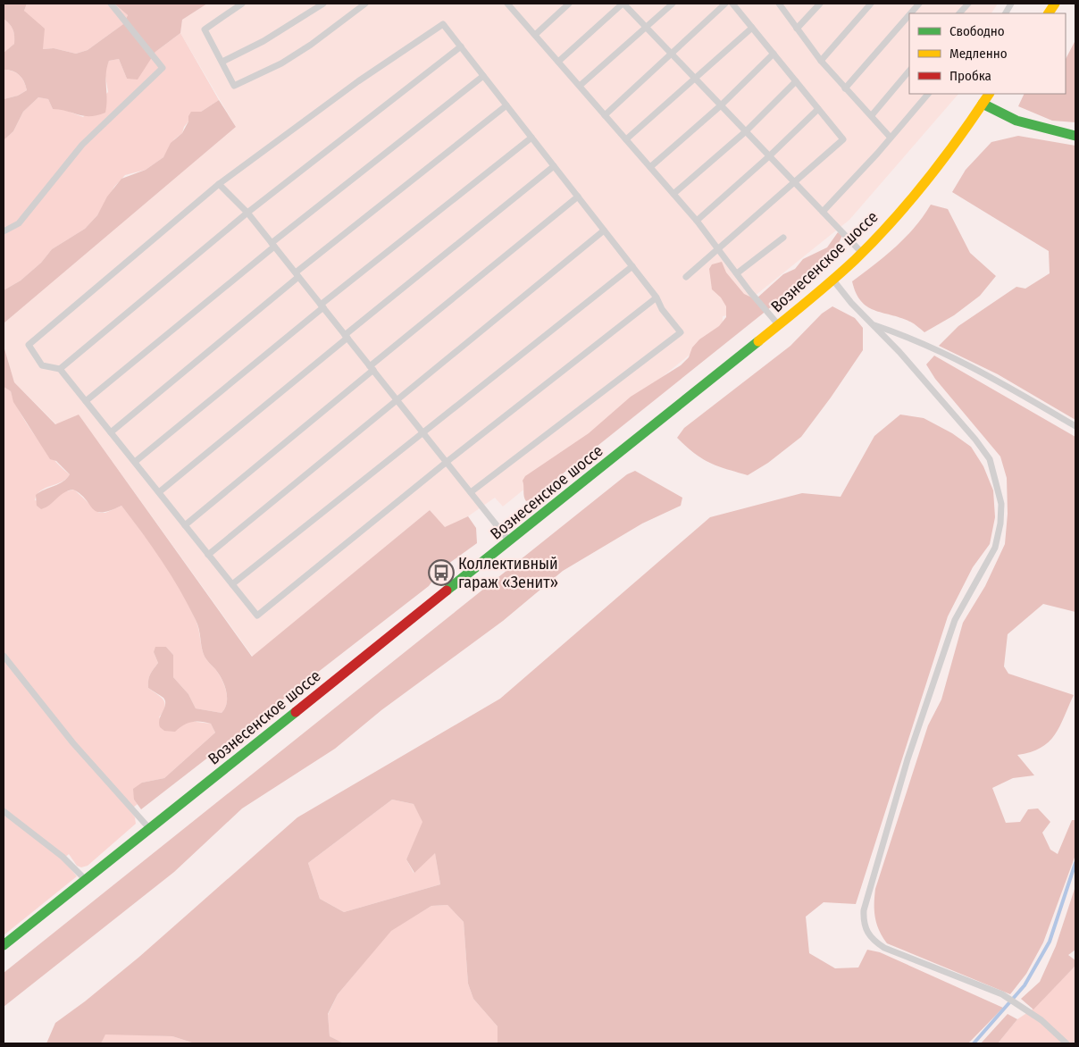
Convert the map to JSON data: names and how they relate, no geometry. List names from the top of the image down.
{
  "streets": {
    "main road": ["Вознесенское шоссе"]
  },
  "places": {
    "bus stop": ["Коллективный гараж «Зенит»"]
  },
  "legend": ["Свободно", "Медленно", "Пробка"]
}
